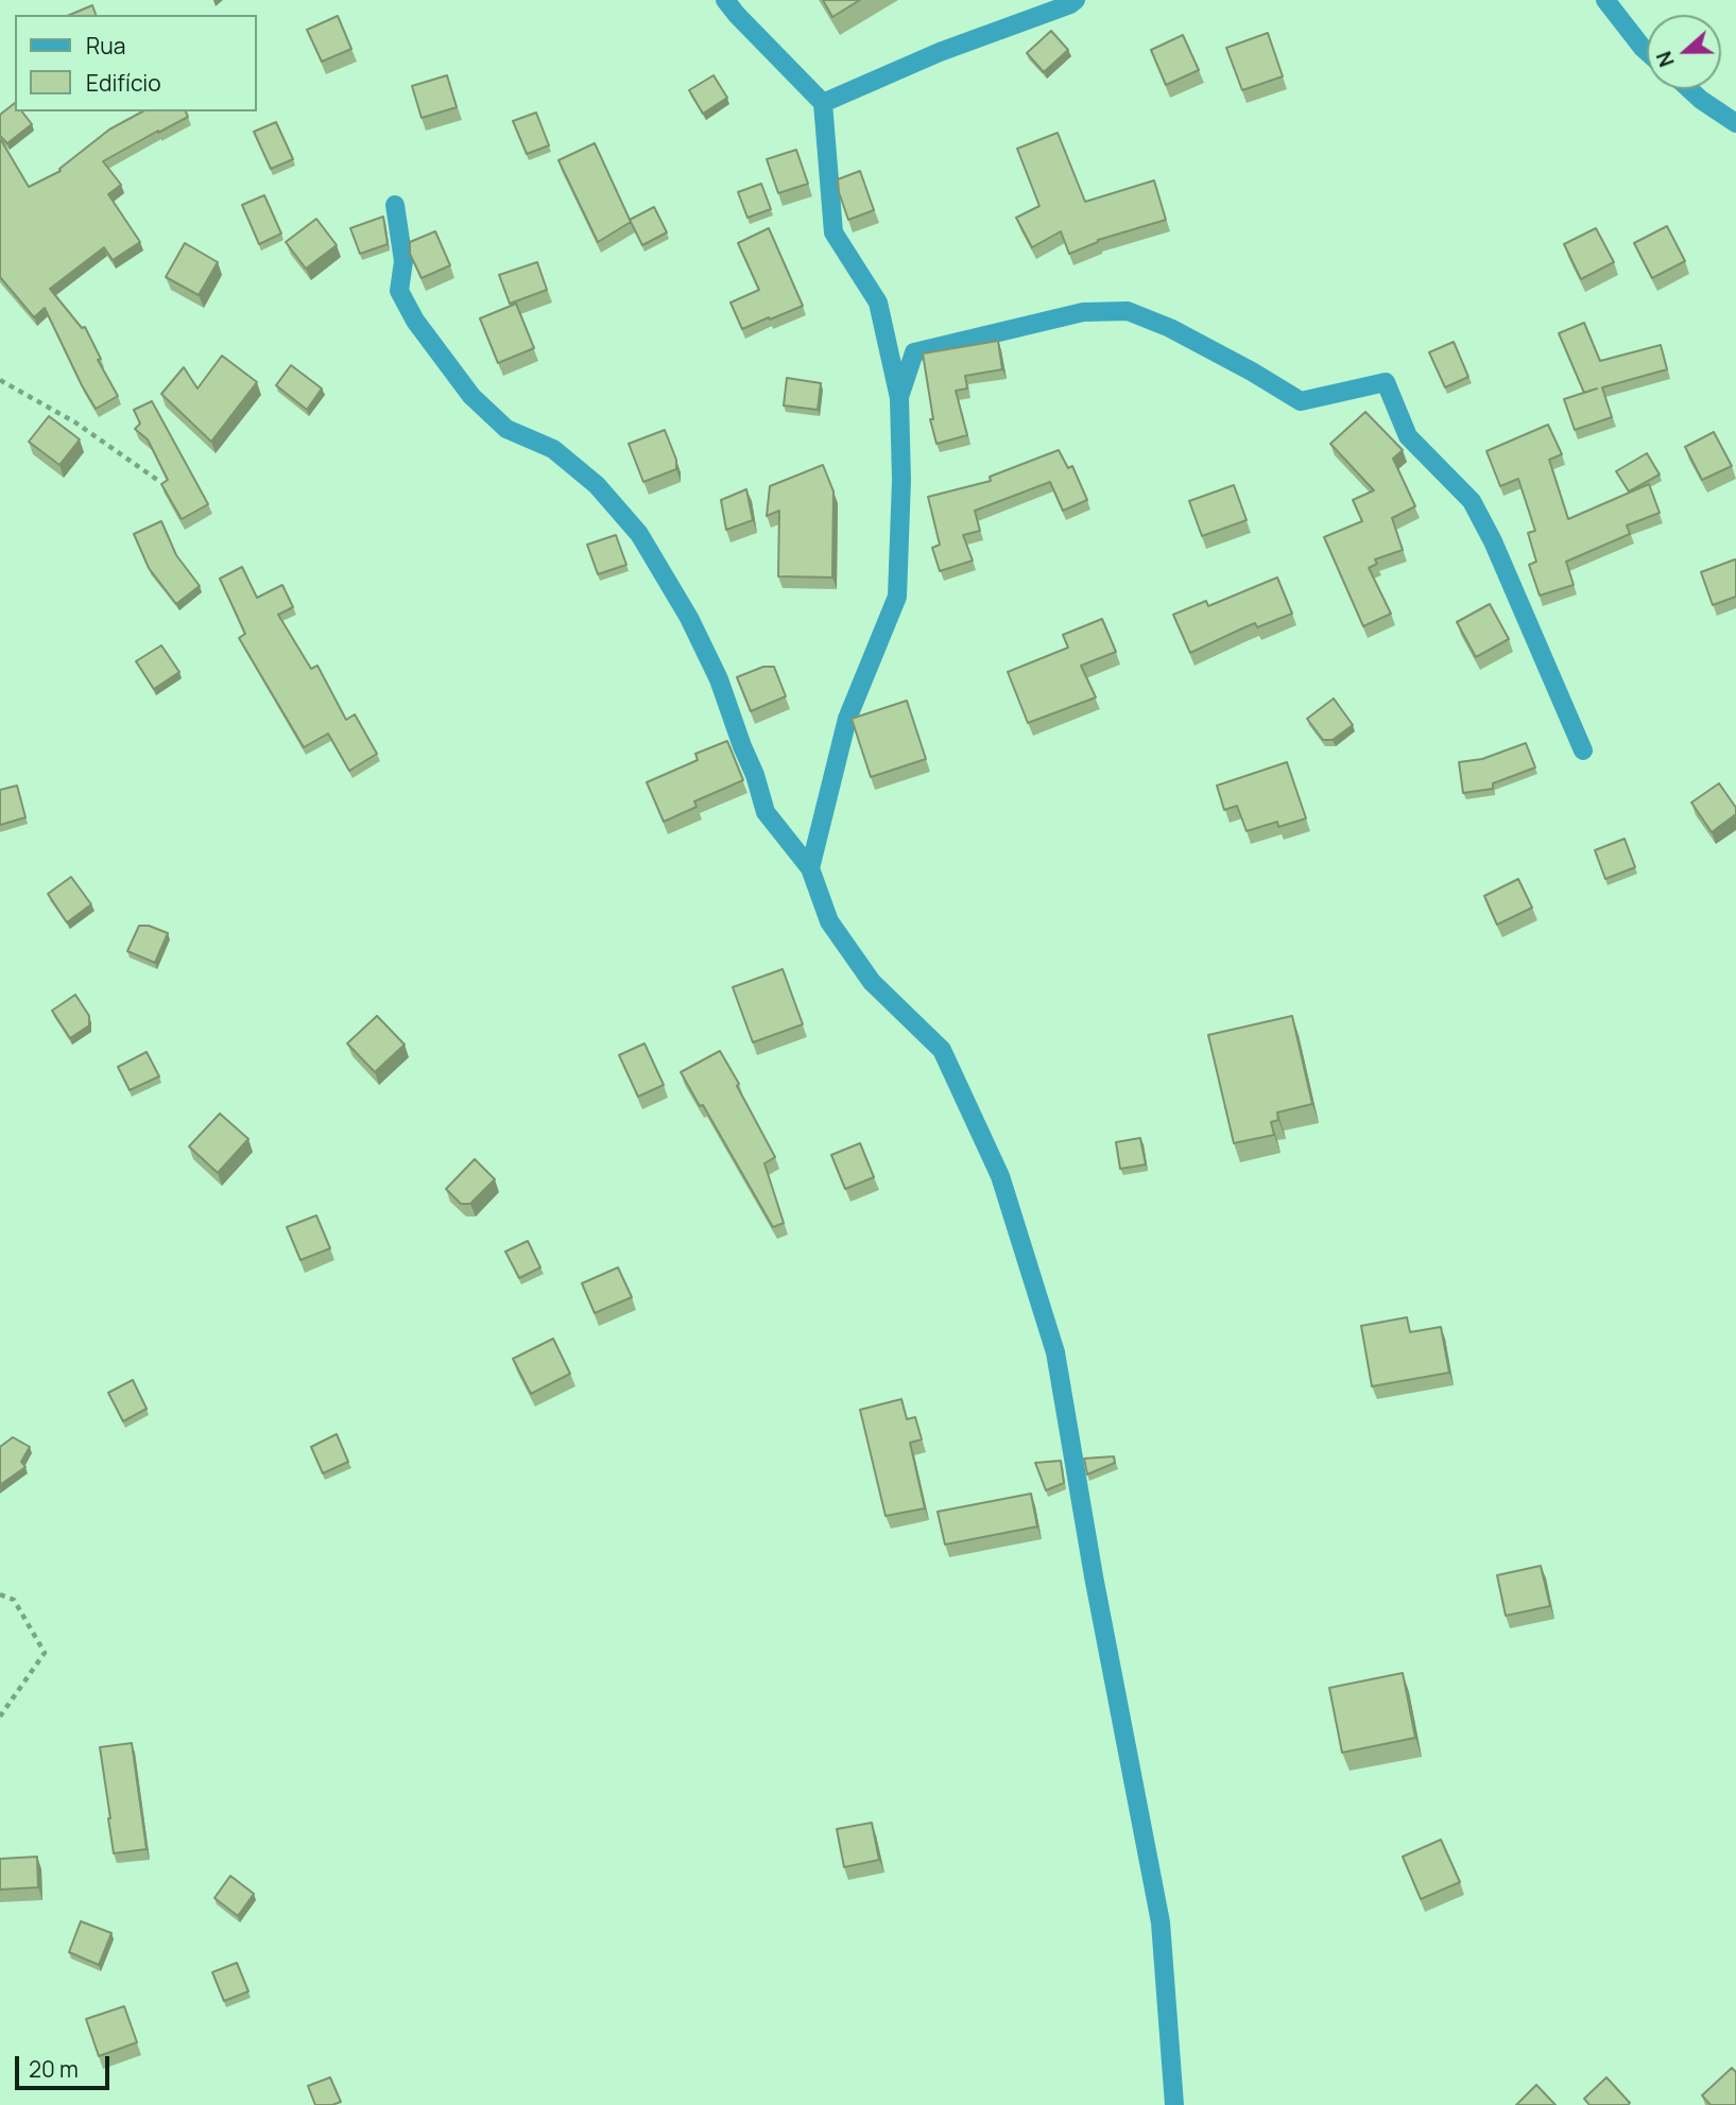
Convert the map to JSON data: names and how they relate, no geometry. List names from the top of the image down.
{
  "legend": ["Rua", "Edifício"],
  "scale_bar": "20 m",
  "north": "left"
}
